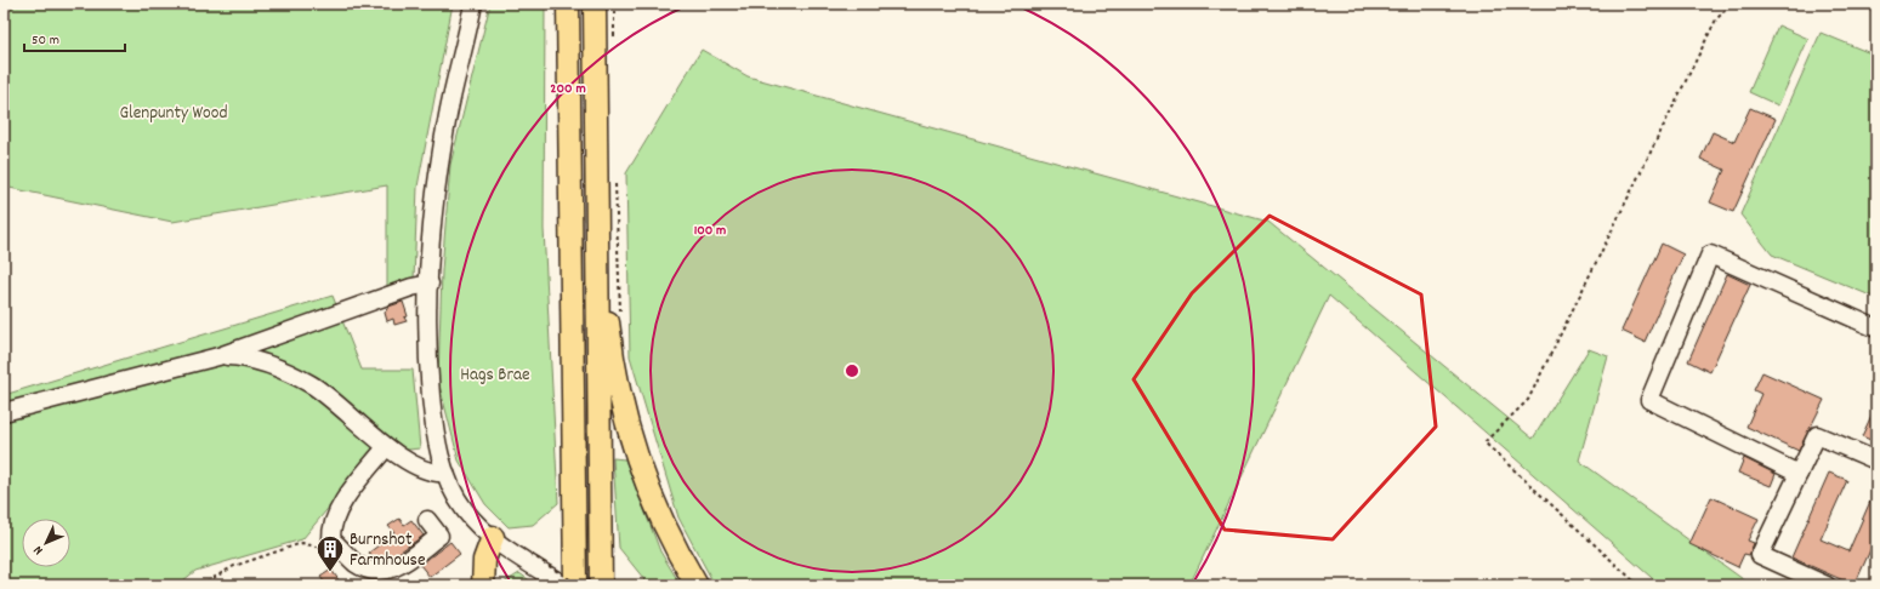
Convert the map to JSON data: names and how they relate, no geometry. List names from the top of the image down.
{
  "parks": ["Glenpunty Wood", "Hags Brae"],
  "places": {
    "building": ["Burnshot Farmhouse"]
  },
  "scale_bar": "50 m",
  "north": "bottom left",
  "rings": ["200 m", "100 m"]
}
